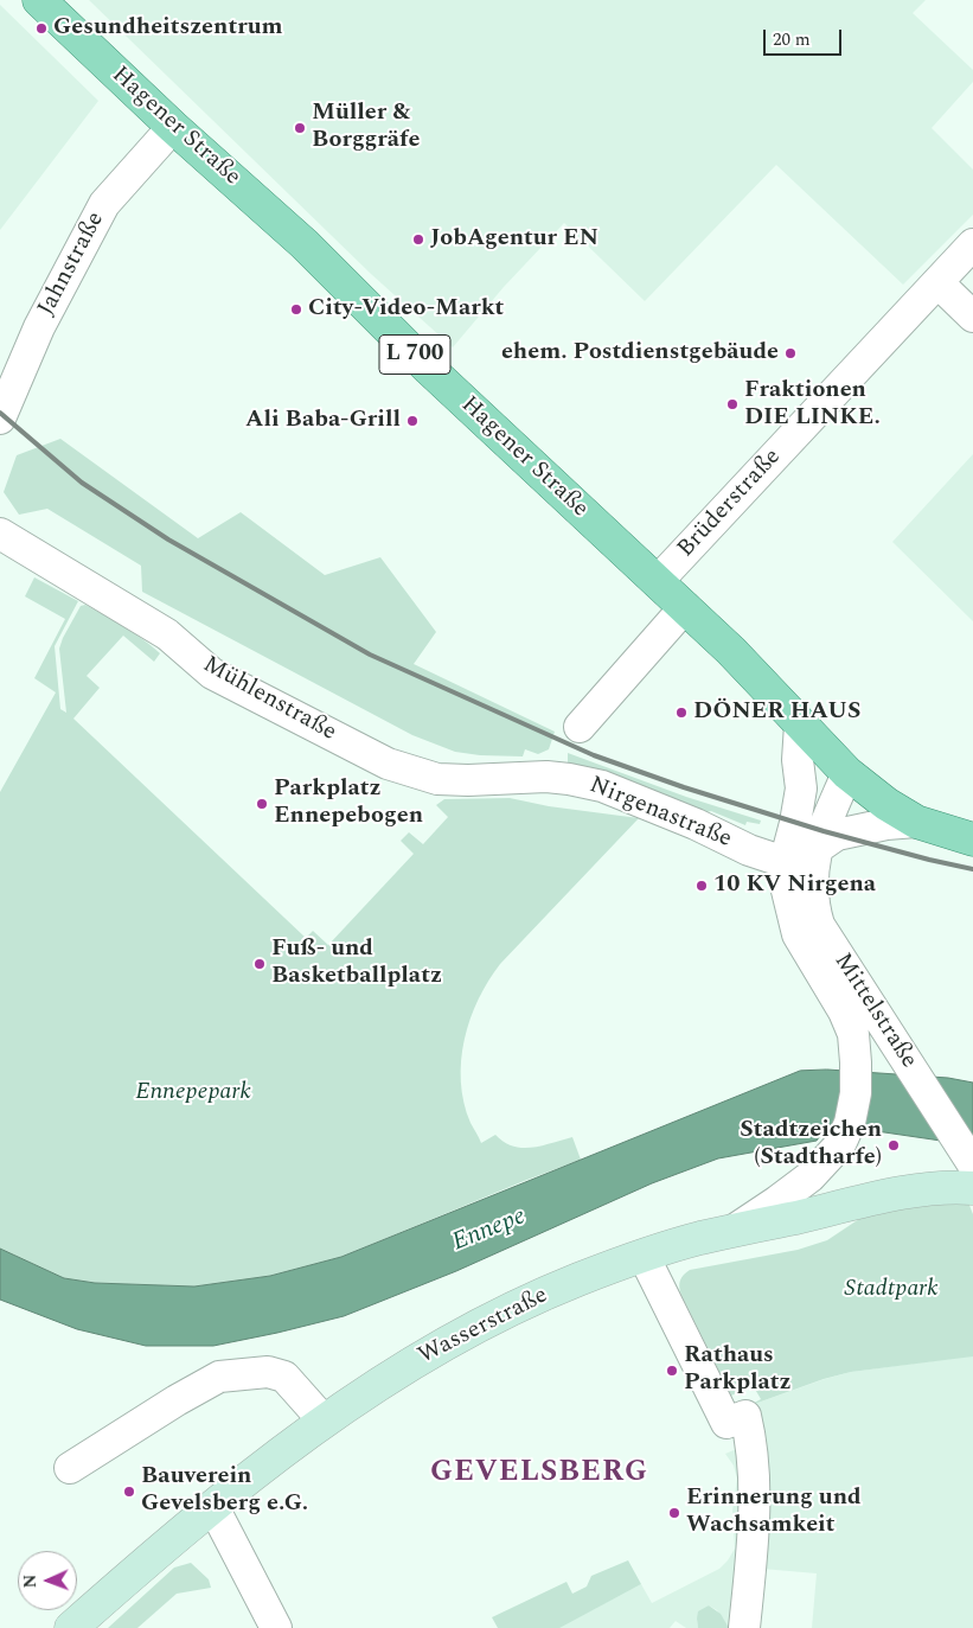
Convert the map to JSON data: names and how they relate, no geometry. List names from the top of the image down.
{
  "streets": {
    "main road": ["Hagener Straße", "L 700", "Wasserstraße"],
    "street": [
      "Jahnstraße",
      "Brüderstraße",
      "Mühlenstraße",
      "Nirgenastraße",
      "Mittelstraße"
    ]
  },
  "crossings": [
    ["Hagener Straße", "Jahnstraße"],
    ["Hagener Straße", "Brüderstraße"],
    ["Hagener Straße", "Mittelstraße"],
    ["Mühlenstraße", "Nirgenastraße"],
    ["Nirgenastraße", "Mittelstraße"],
    ["Mittelstraße", "Wasserstraße"]
  ],
  "districts": ["GEVELSBERG"],
  "water": ["Ennepe"],
  "parks": ["Ennepepark", "Stadtpark"],
  "places": [
    "Gesundheitszentrum",
    "Müller & Borggräfe",
    "JobAgentur EN",
    "City-Video-Markt",
    "ehem. Postdienstgebäude",
    "Fraktionen DIE LINKE.",
    "Ali Baba-Grill",
    "DÖNER HAUS",
    "Parkplatz Ennepebogen",
    "10 KV Nirgena",
    "Fuß- und Basketballplatz",
    "Stadtzeichen (Stadtharfe)",
    "Rathaus Parkplatz",
    "Bauverein Gevelsberg e.G.",
    "Erinnerung und Wachsamkeit"
  ],
  "scale_bar": "20 m",
  "north": "left"
}
